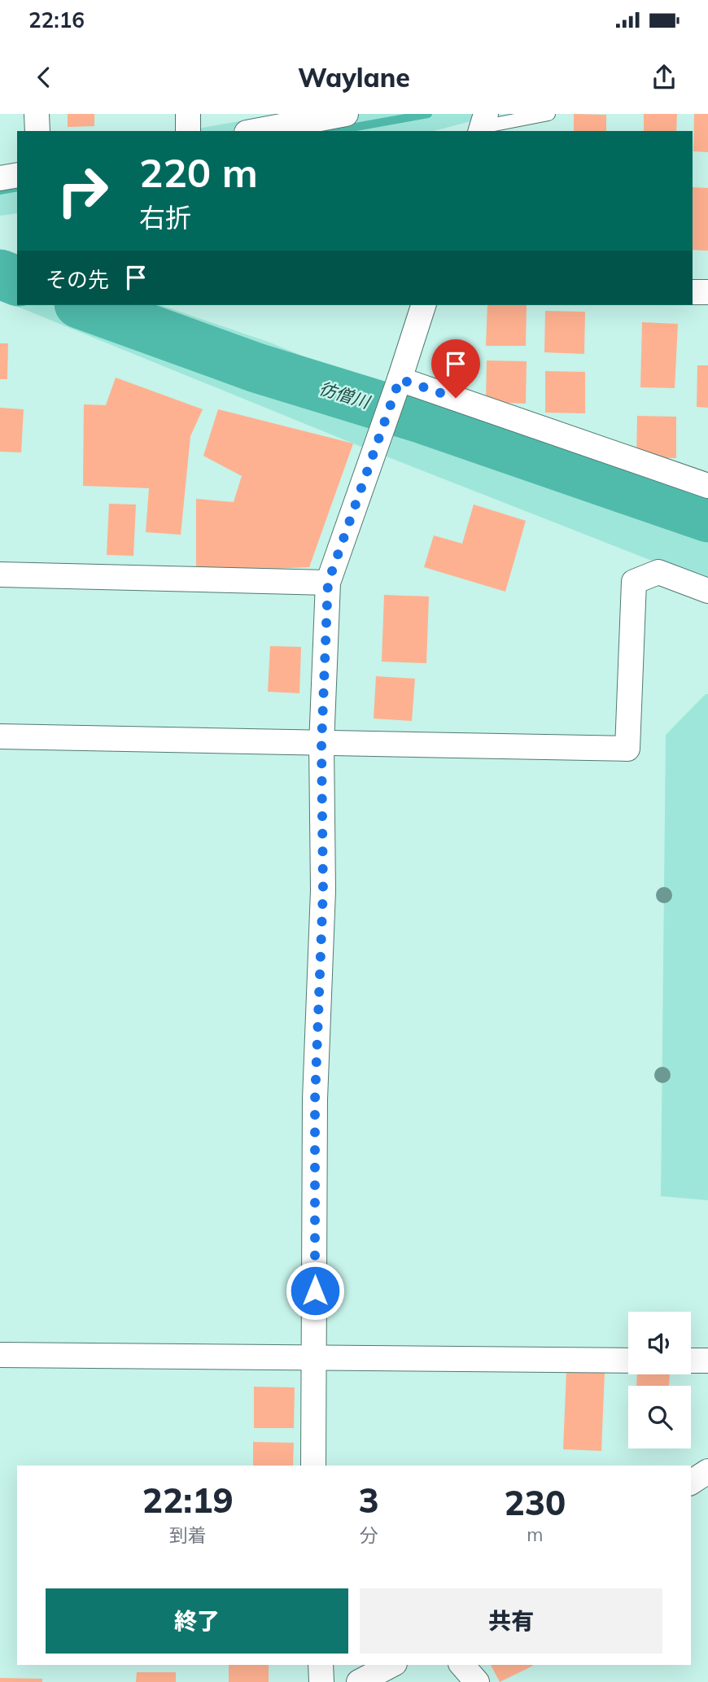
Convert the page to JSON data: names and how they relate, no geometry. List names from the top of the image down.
{
  "water": ["彷僧川"],
  "page": {
    "status": "22:16",
    "header": "Waylane",
    "turn": ["220 m", "右折"],
    "then": "その先",
    "eta": [
      "22:19",
      "到着",
      "3",
      "分",
      "230",
      "m"
    ],
    "buttons": ["終了", "共有"]
  }
}
